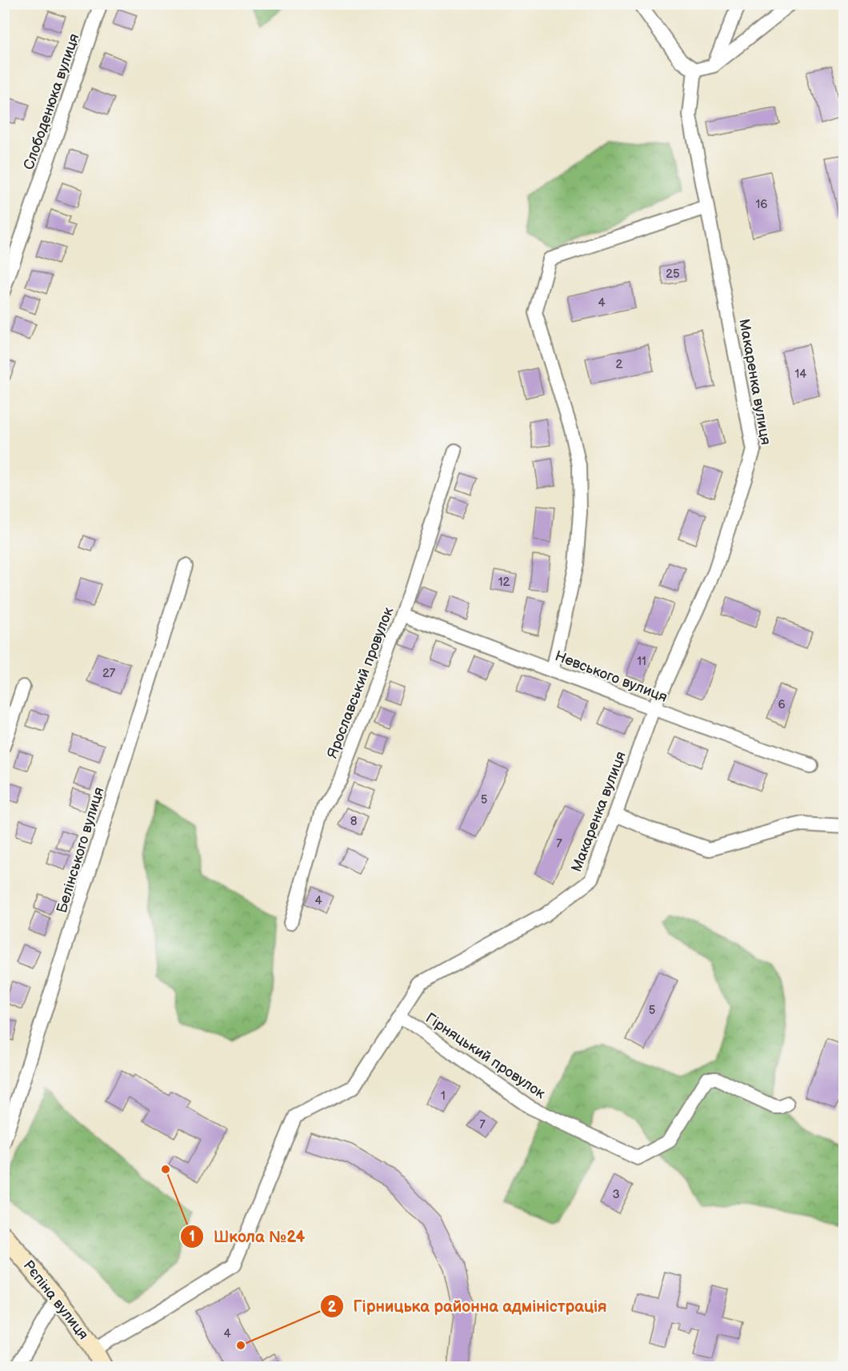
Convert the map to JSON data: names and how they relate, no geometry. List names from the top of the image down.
{
  "streets": {
    "street": [
      "Слободенюка вулиця",
      "Макаренка вулиця",
      "Невського вулиця",
      "Ярославський провулок",
      "Белінського вулиця",
      "Гірняцький провулок",
      "Рєпіна вулиця"
    ]
  },
  "crossings": [
    ["Макаренка вулиця", "Невського вулиця"],
    ["Макаренка вулиця", "Гірняцький провулок"],
    ["Макаренка вулиця", "Рєпіна вулиця"],
    ["Невського вулиця", "Ярославський провулок"]
  ],
  "places": ["Школа №24", "Гірницька районна адміністрація"],
  "house_numbers": [
    "16",
    "25",
    "4",
    "2",
    "14",
    "12",
    "11",
    "27",
    "6",
    "5",
    "8",
    "7",
    "4",
    "5",
    "1",
    "7",
    "3",
    "4"
  ]
}
